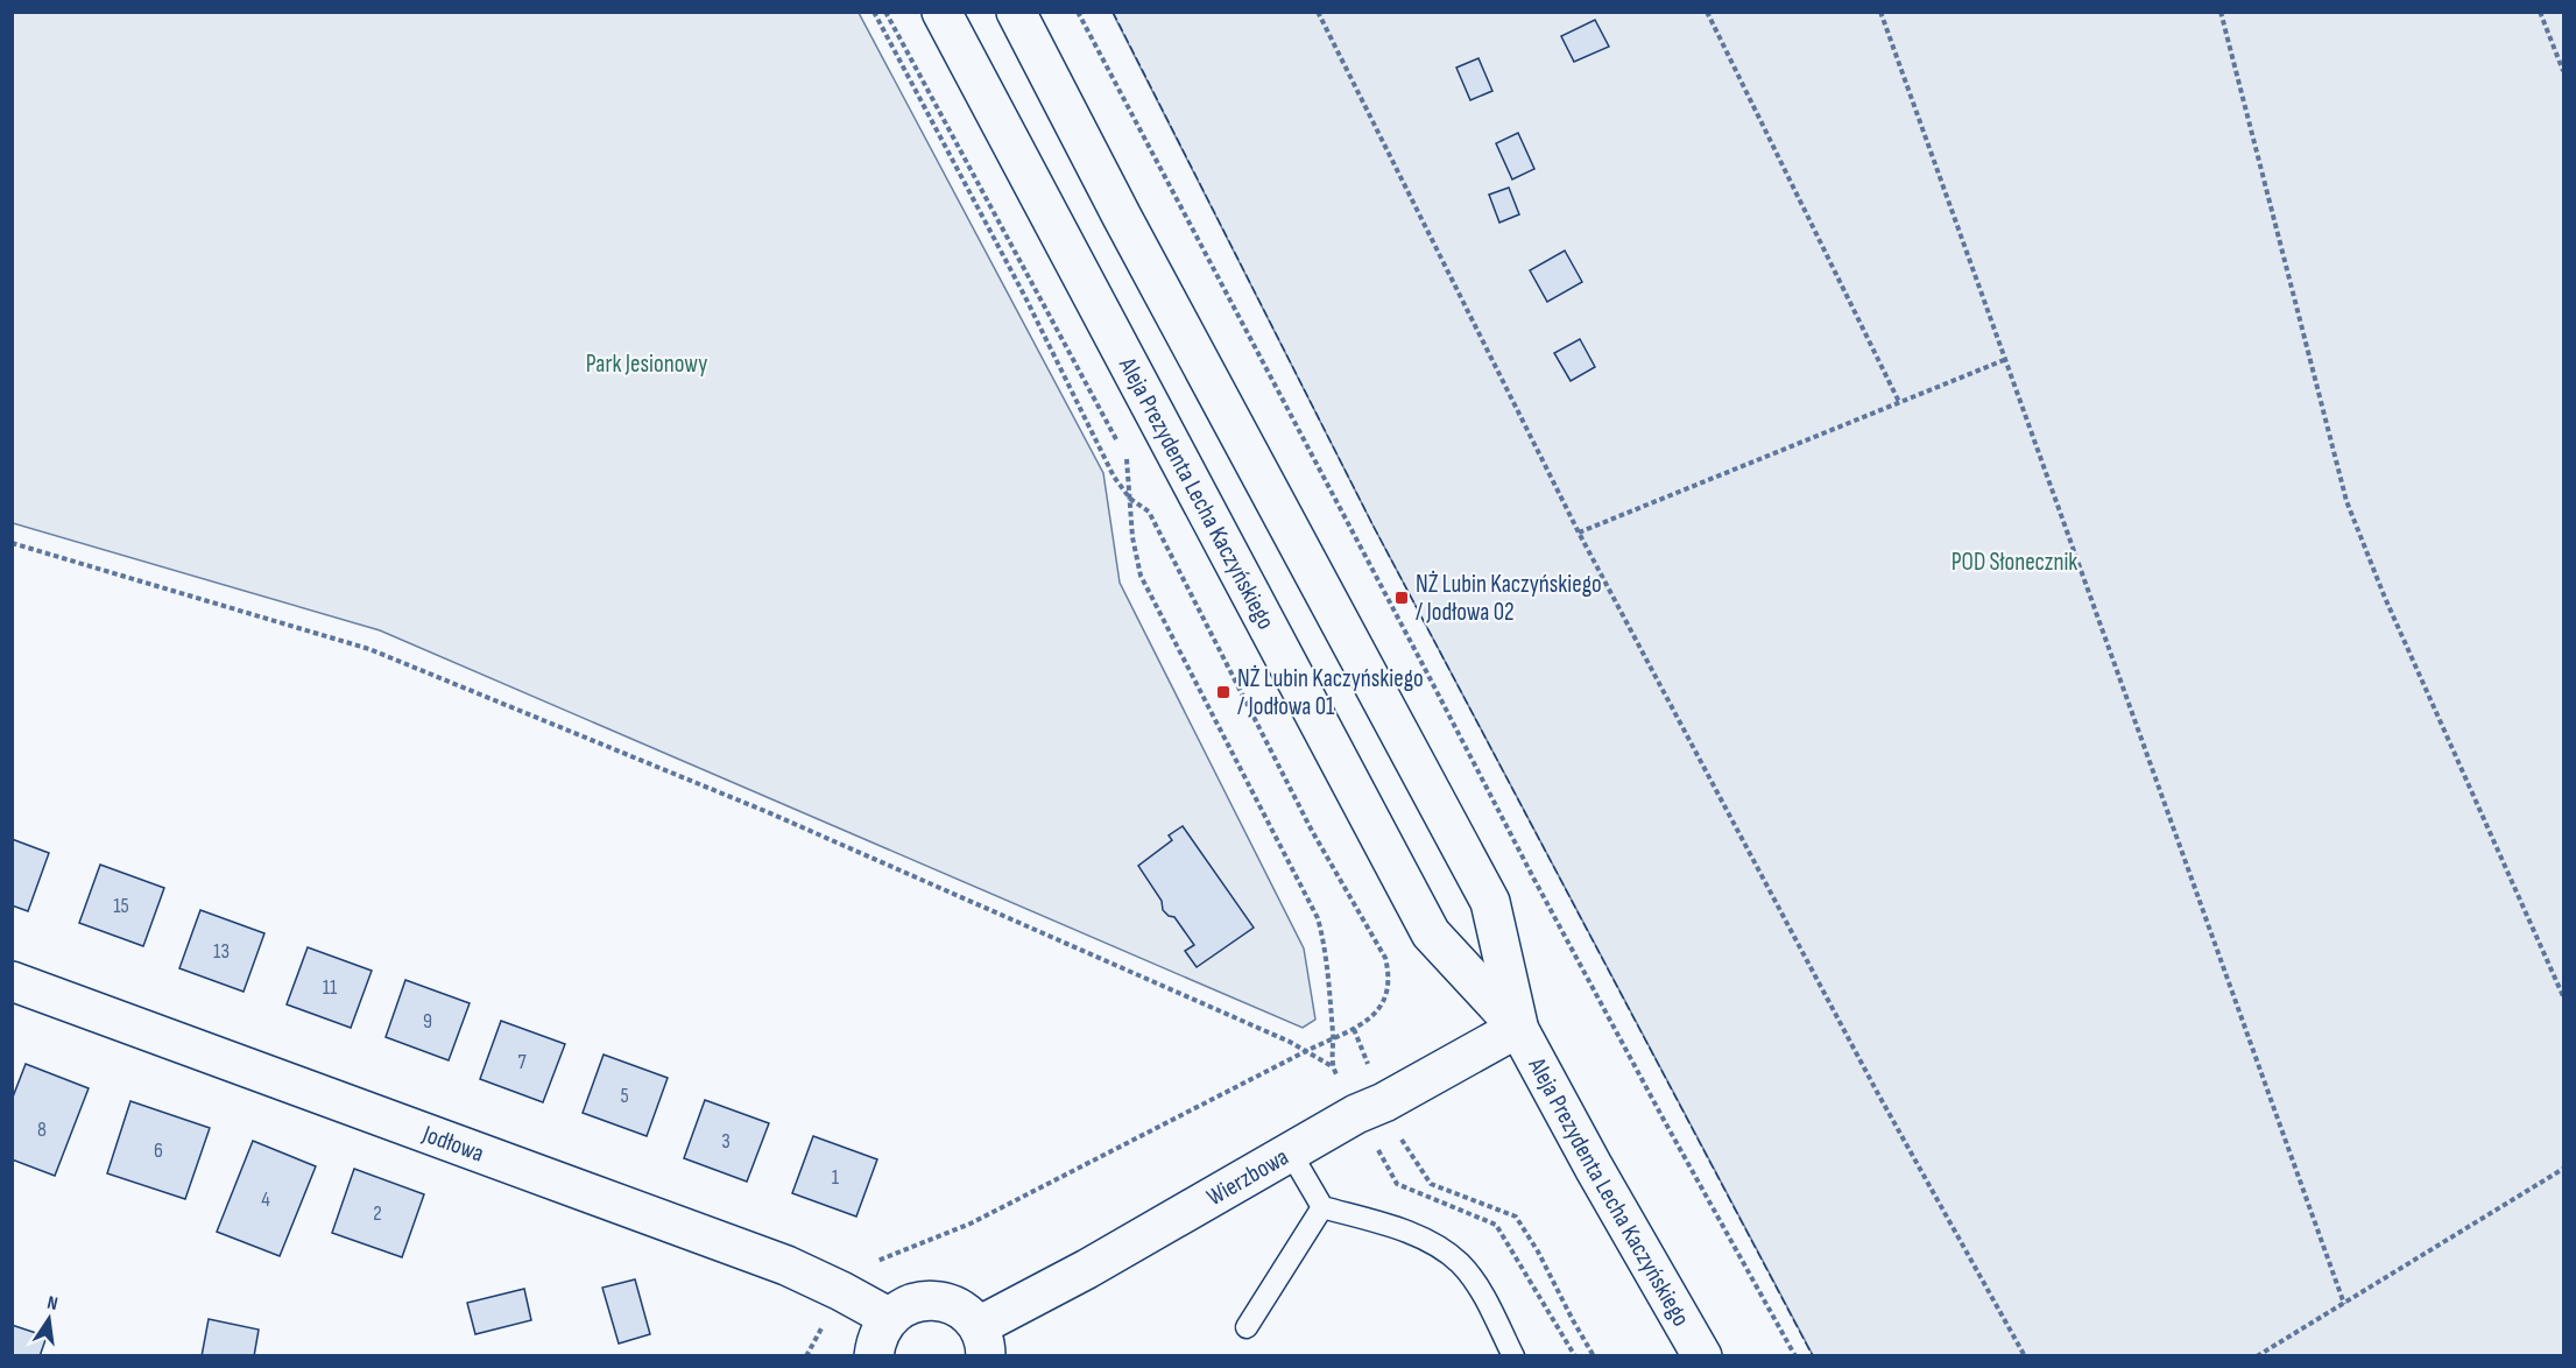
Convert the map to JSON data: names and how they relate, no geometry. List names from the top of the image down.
{
  "streets": {
    "main road": ["Aleja Prezydenta Lecha Kaczyńskiego", "Jodłowa", "Wierzbowa"]
  },
  "crossings": [
    ["Aleja Prezydenta Lecha Kaczyńskiego", "Wierzbowa"]
  ],
  "parks": ["Park Jesionowy", "POD Słonecznik"],
  "places": {
    "transit": ["NŻ Lubin Kaczyńskiego / Jodłowa 02", "NŻ Lubin Kaczyńskiego / Jodłowa 01"]
  },
  "house_numbers": [
    "15",
    "13",
    "11",
    "9",
    "7",
    "5",
    "8",
    "3",
    "6",
    "1",
    "4",
    "2"
  ],
  "north": "top"
}
